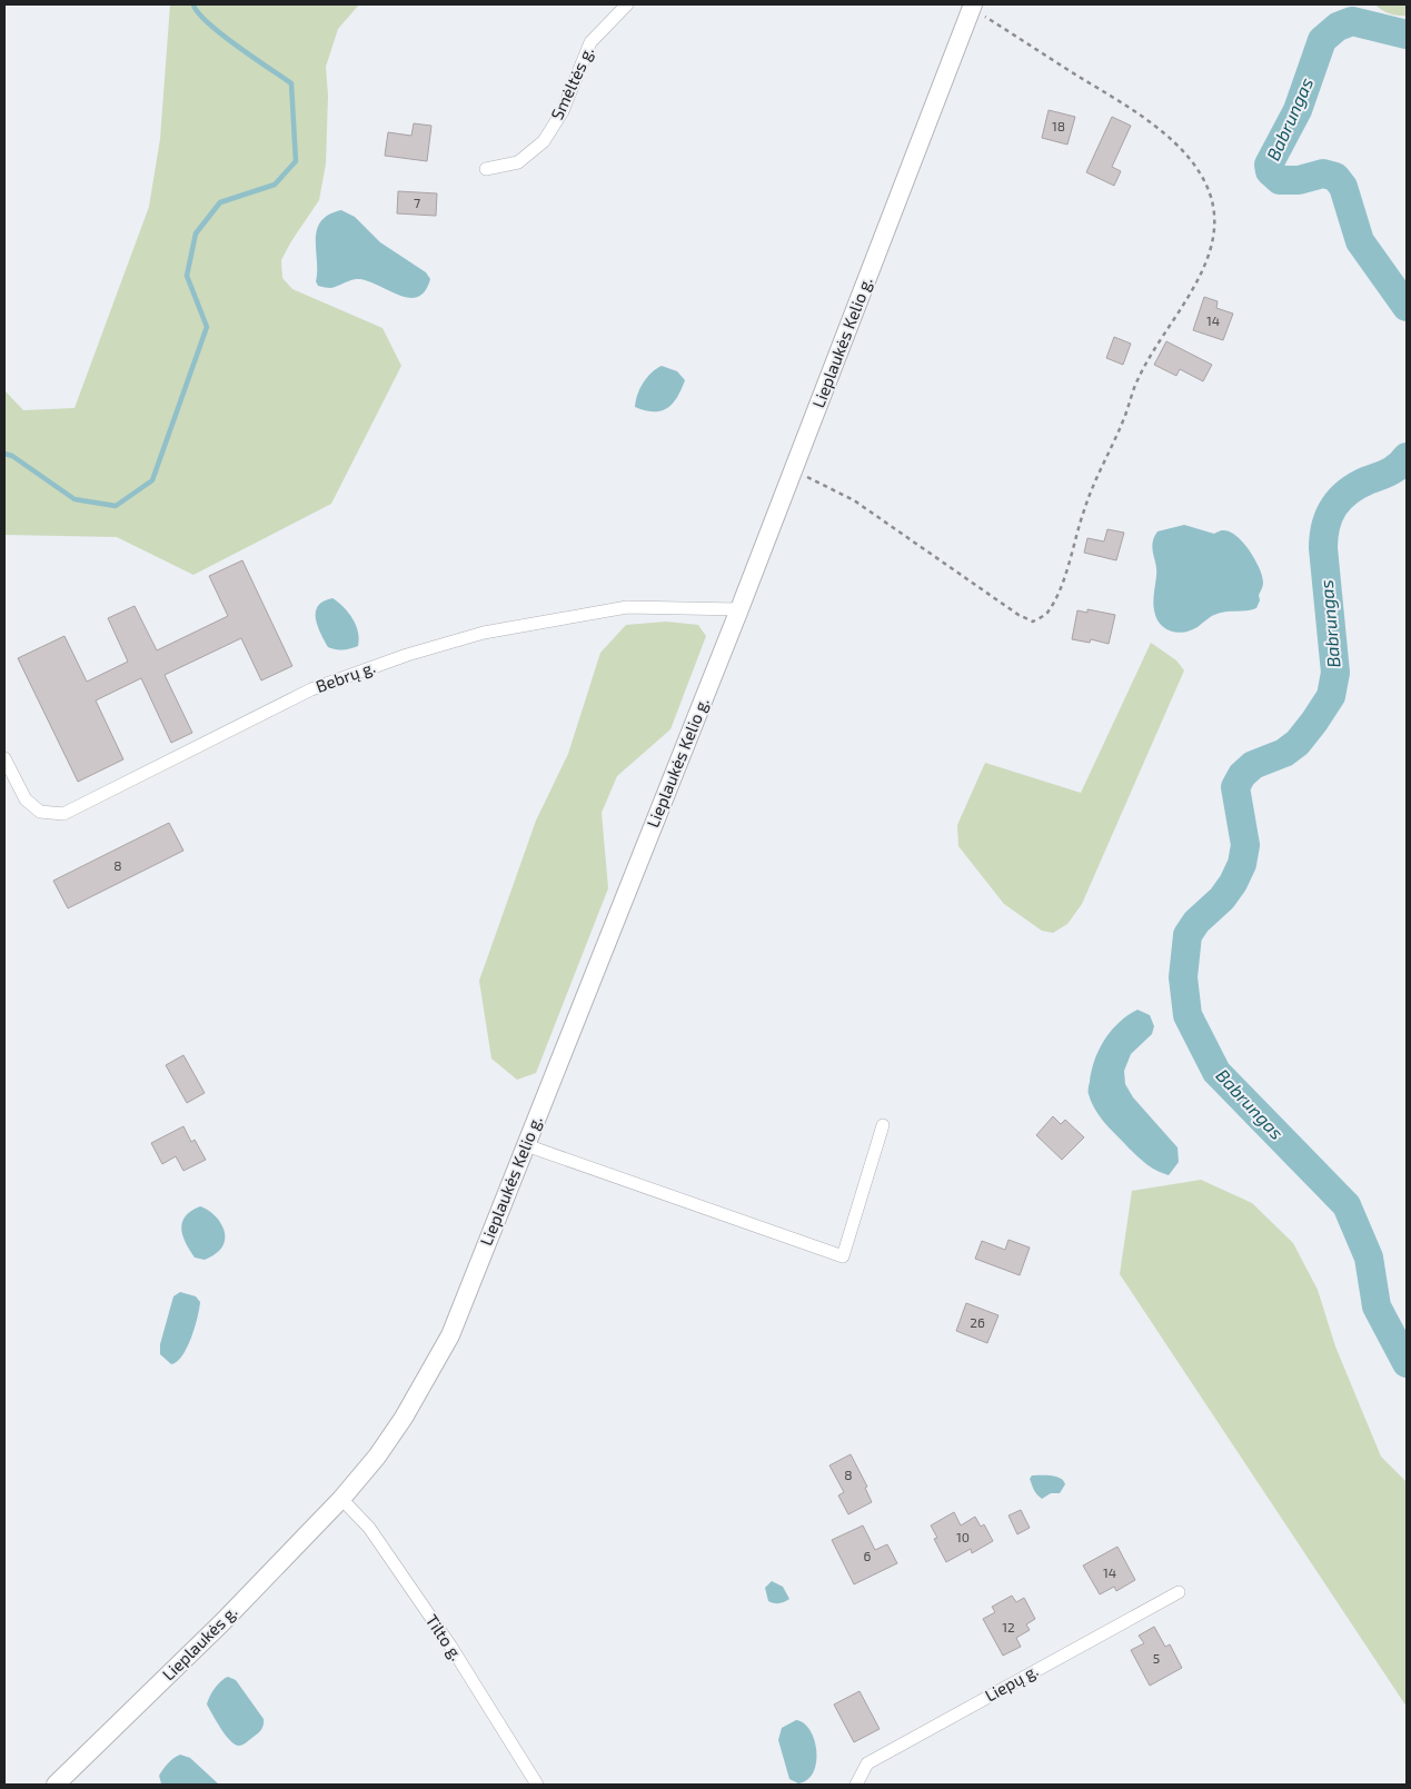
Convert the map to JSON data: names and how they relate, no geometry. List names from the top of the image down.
{
  "streets": {
    "main road": ["Lieplaukės Kelio g.", "Lieplaukės g."],
    "street": [
      "Smėltės g.",
      "Bebrų g.",
      "Tilto g.",
      "Liepų g."
    ]
  },
  "crossings": [
    ["Lieplaukės Kelio g.", "Bebrų g."],
    ["Lieplaukės Kelio g.", "Tilto g."],
    ["Lieplaukės Kelio g.", "Lieplaukės g."],
    ["Tilto g.", "Lieplaukės g."]
  ],
  "water": ["Babrungas"],
  "house_numbers": [
    "18",
    "7",
    "14",
    "8",
    "26",
    "8",
    "10",
    "6",
    "14",
    "12",
    "5"
  ]
}
